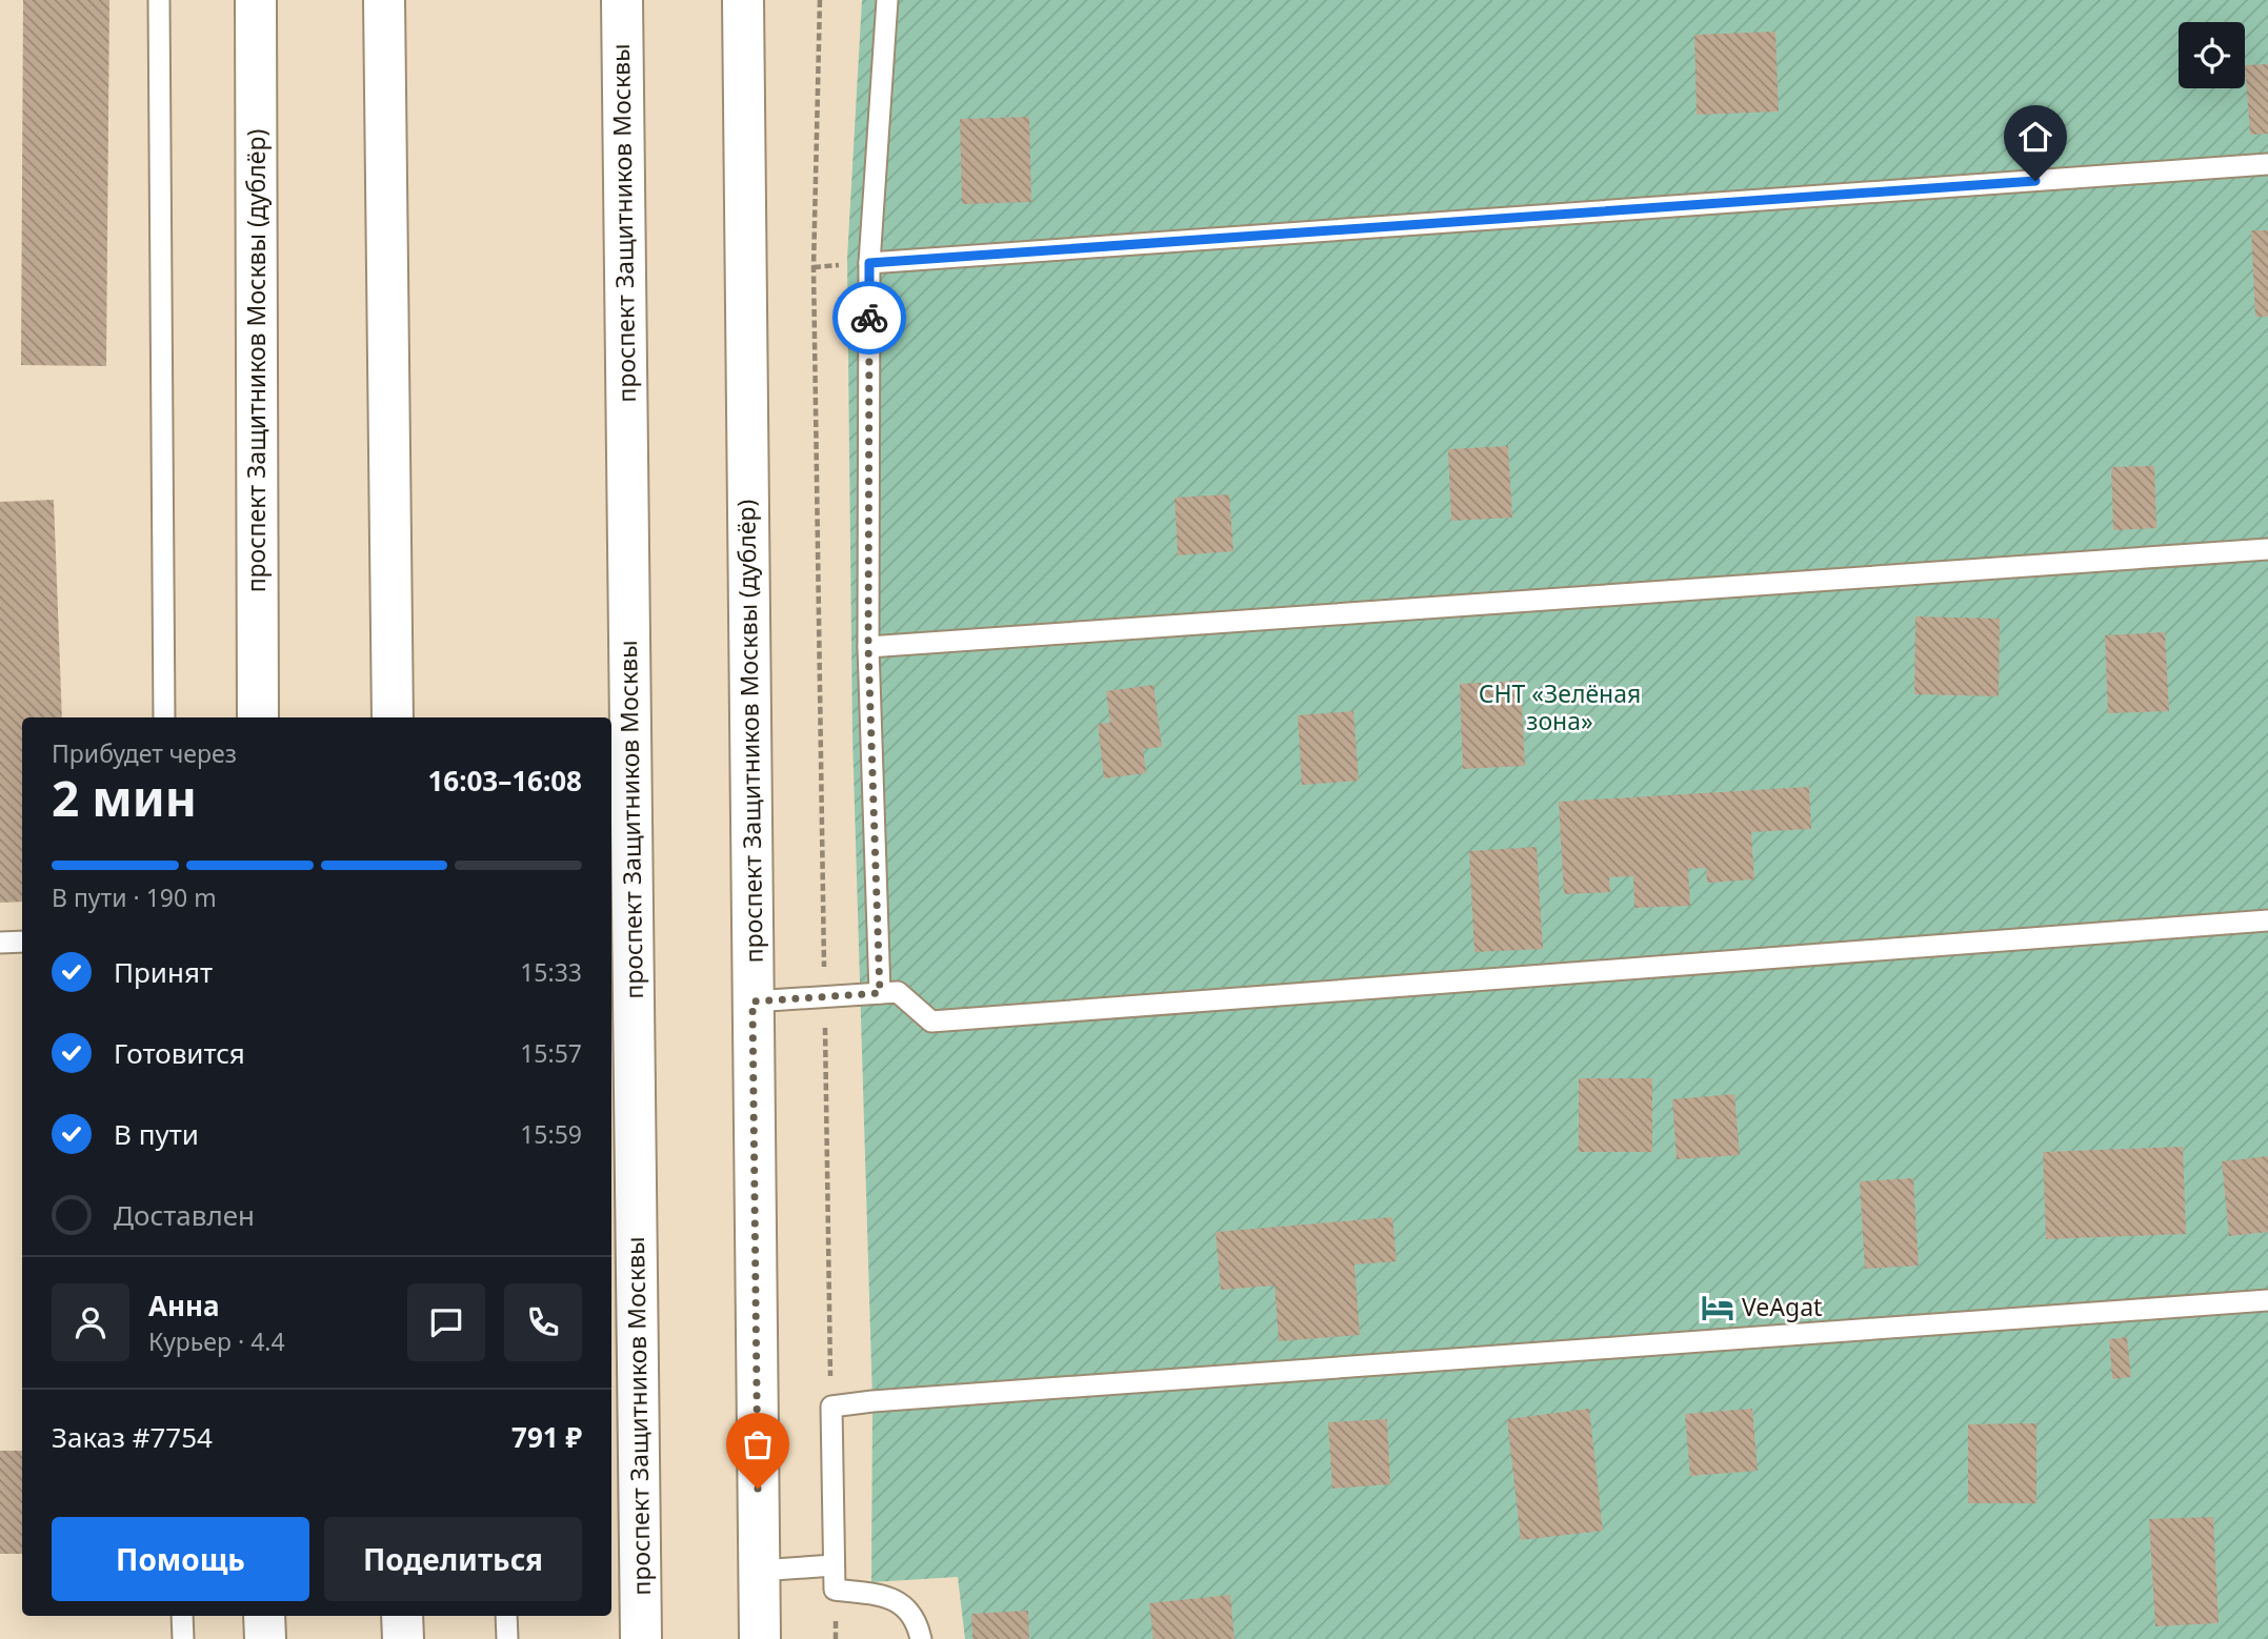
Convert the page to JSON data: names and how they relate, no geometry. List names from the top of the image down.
{
  "streets": {
    "street": ["проспект Защитников Москвы", "проспект Защитников Москвы (дублёр)"]
  },
  "parks": ["СНТ «Зелёная зона»"],
  "places": {
    "hotel": ["VeAgat"]
  },
  "page": {
    "heading": ["2 мин", "Прибудет через", "16:03–16:08"],
    "panel": [
      "Анна",
      "Курьер · 4.4",
      "Заказ #7754",
      "791 ₽"
    ],
    "bar": "В пути · 190 m",
    "list": [
      ["Принят", "15:33"],
      ["Готовится", "15:57"],
      ["В пути", "15:59"],
      "Доставлен"
    ],
    "buttons": ["Помощь", "Поделиться"]
  }
}
